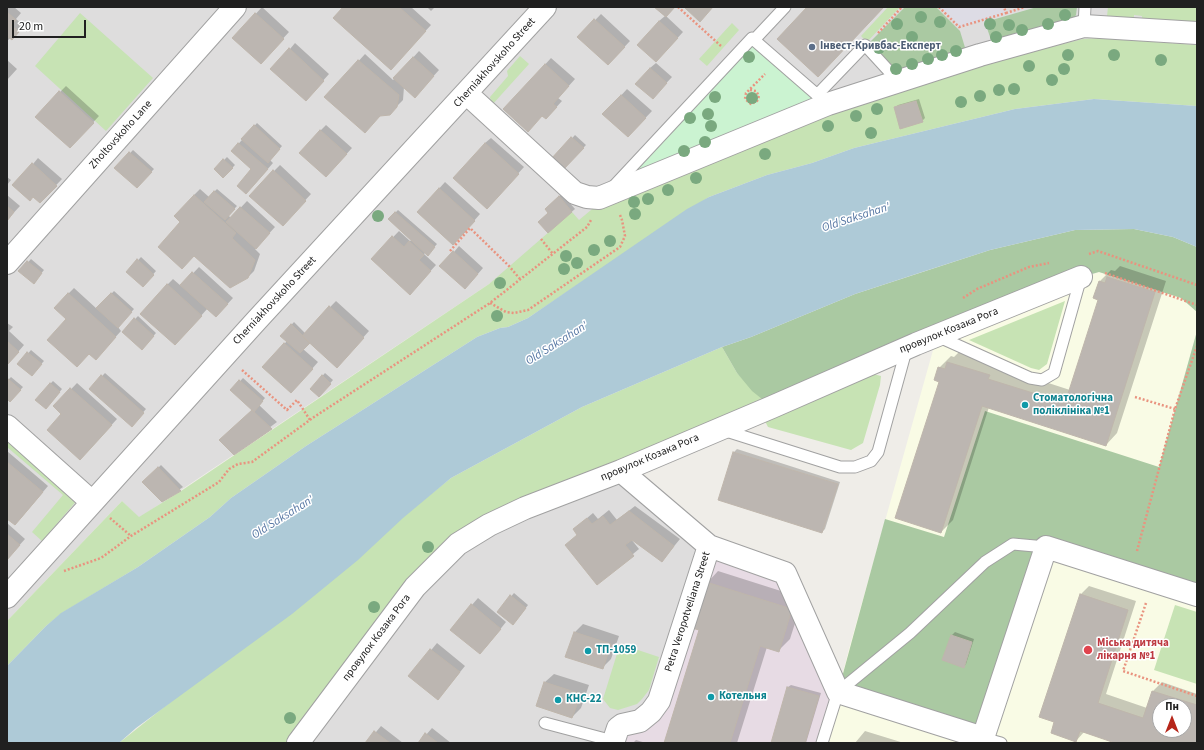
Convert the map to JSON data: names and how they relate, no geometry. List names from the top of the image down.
{
  "streets": {
    "street": [
      "Cherniakhovskoho Street",
      "Zholtovskoho Lane",
      "провулок Козака Рога",
      "Petra Veropotveliana Street"
    ]
  },
  "crossings": [
    ["провулок Козака Рога", "Petra Veropotveliana Street"]
  ],
  "water": ["Old Saksahan'"],
  "places": [
    "Інвест-Кривбас-Експерт",
    "Стоматологічна поліклініка №1",
    "Міська дитяча лікарня №1",
    "ТП-1059",
    "Котельня",
    "КНС-22"
  ],
  "scale_bar": "20 m",
  "north": "top"
}
